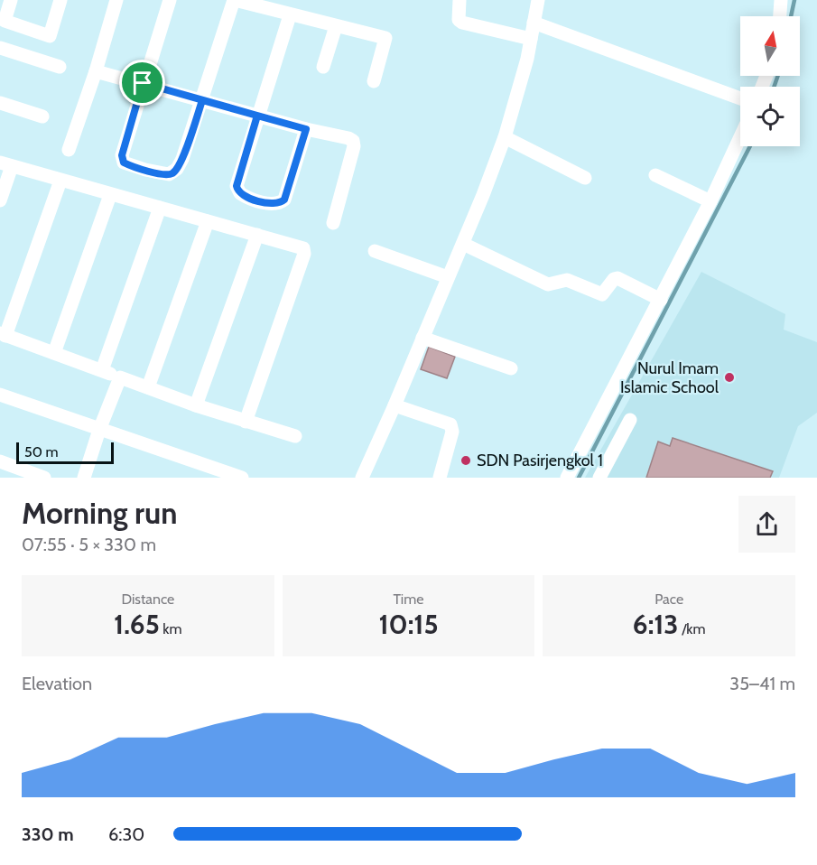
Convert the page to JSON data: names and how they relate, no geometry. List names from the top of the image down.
{
  "places": ["Nurul Imam Islamic School", "SDN Pasirjengkol 1"],
  "scale_bar": "50 m",
  "north": "top",
  "page": {
    "scale": "50 m",
    "heading": ["Morning run", "07:55 · 5 × 330 m"],
    "stats": [
      ["Distance", "1.65 km"],
      ["Time", "10:15"],
      ["Pace", "6:13 /km"]
    ],
    "chart": ["Elevation", "35–41 m"],
    "list": [
      {
        "name": "330 m",
        "note": "6:30"
      }
    ]
  }
}
